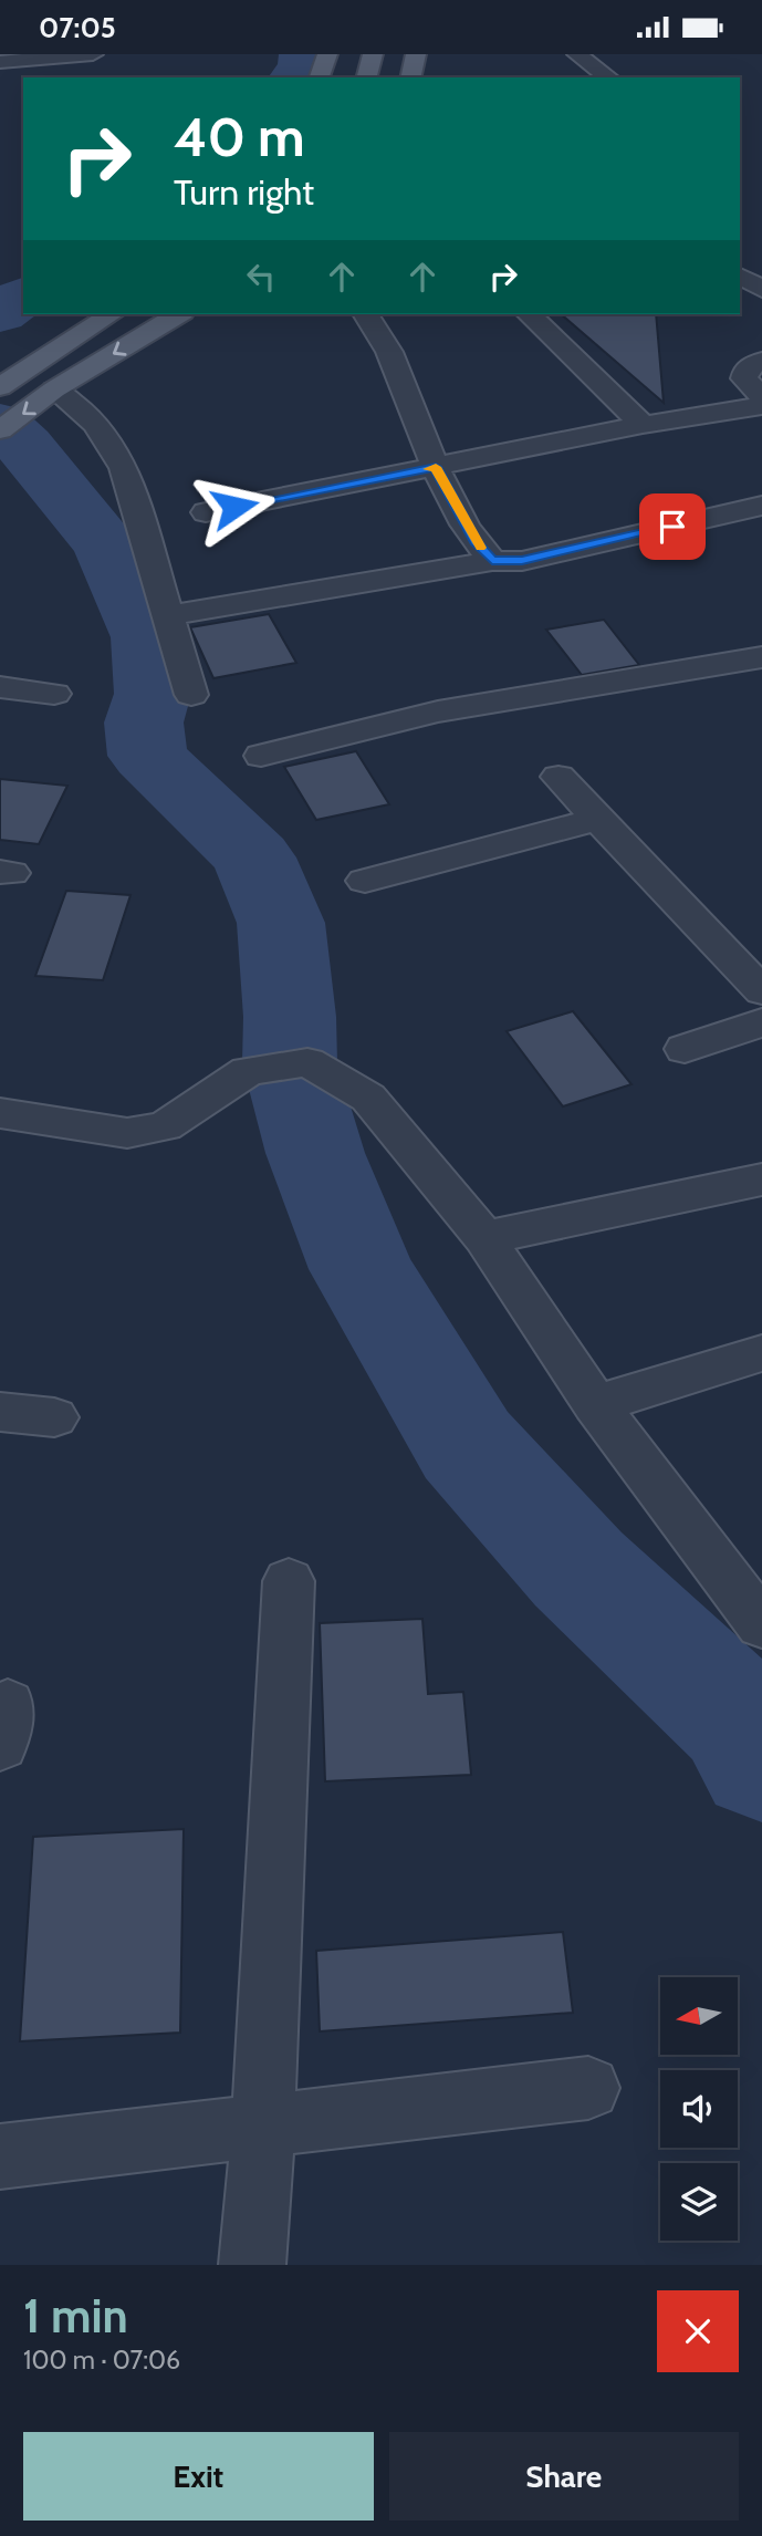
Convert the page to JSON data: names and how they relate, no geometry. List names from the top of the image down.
{
  "north": "left",
  "page": {
    "status": "07:05",
    "turn": ["40 m", "Turn right"],
    "heading": ["1 min", "100 m · 07:06"],
    "buttons": ["Exit", "Share"]
  }
}
